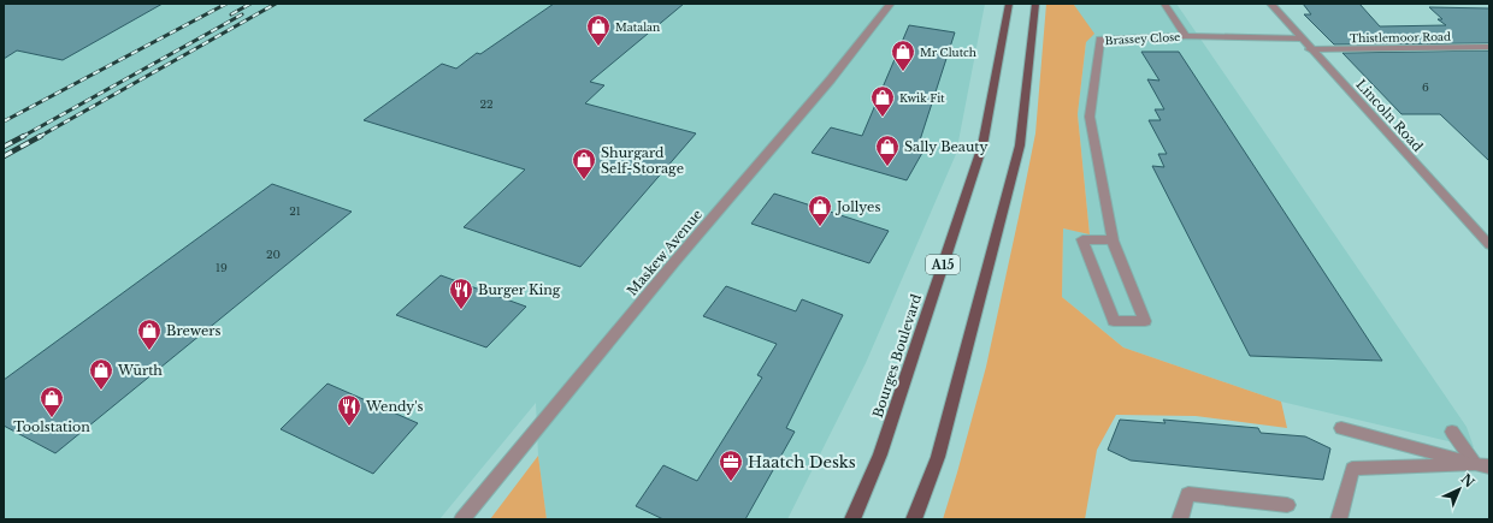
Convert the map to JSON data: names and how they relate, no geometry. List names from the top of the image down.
{
  "streets": {
    "main road": ["A15", "Bourges Boulevard"],
    "street": [
      "Thistlemoor Road",
      "Brassey Close",
      "Lincoln Road",
      "Maskew Avenue"
    ]
  },
  "crossings": [
    ["Thistlemoor Road", "Lincoln Road"],
    ["Brassey Close", "Lincoln Road"]
  ],
  "places": {
    "shop": [
      "Matalan",
      "Mr Clutch",
      "Kwik Fit",
      "Sally Beauty",
      "Shurgard Self-Storage",
      "Jollyes",
      "Brewers",
      "Würth",
      "Toolstation"
    ],
    "restaurant": ["Burger King", "Wendy's"],
    "office": ["Haatch Desks"]
  },
  "house_numbers": [
    "6",
    "22",
    "21",
    "20",
    "19"
  ],
  "north": "top right"
}
